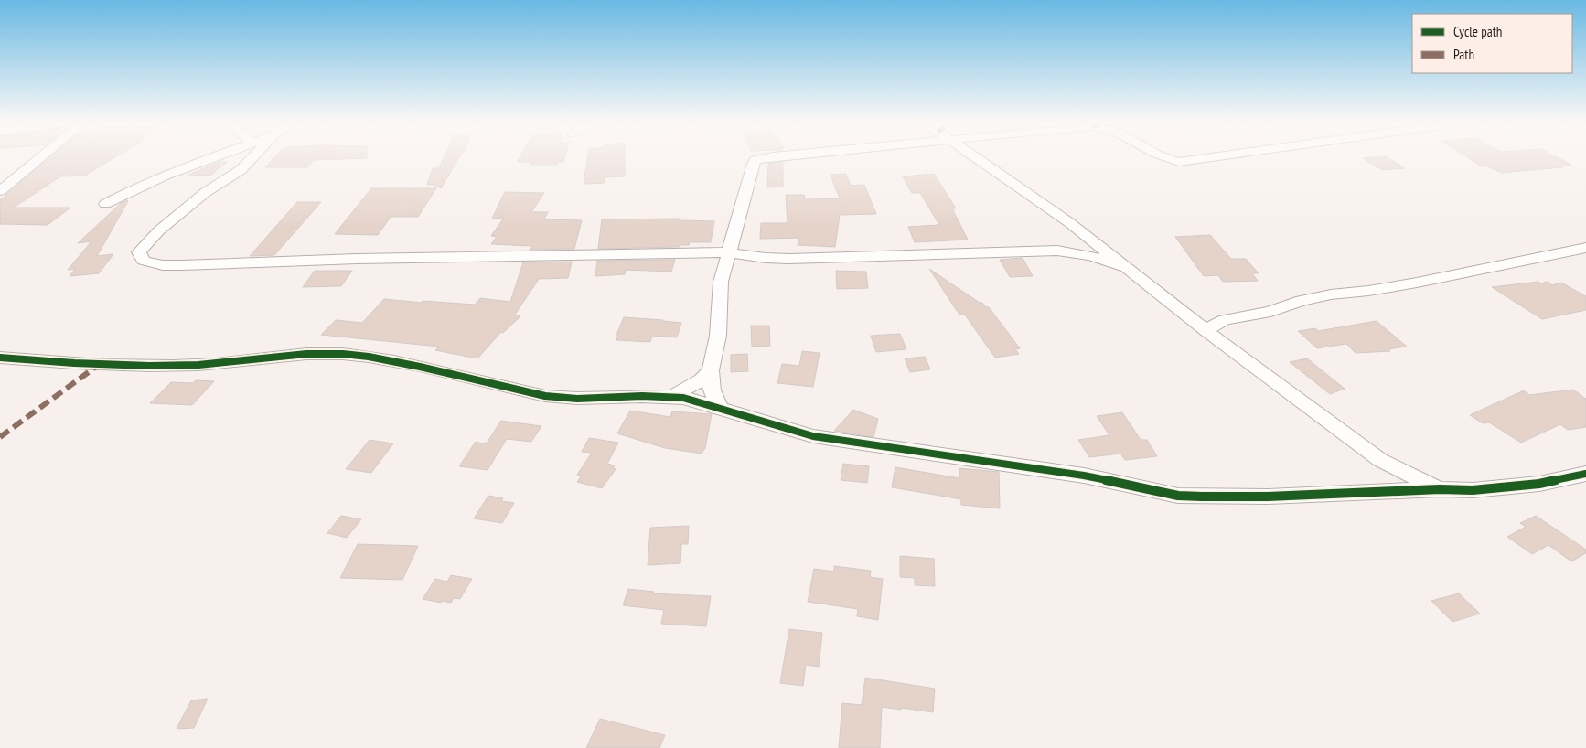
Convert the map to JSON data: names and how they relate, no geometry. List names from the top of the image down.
{
  "legend": ["Cycle path", "Path"]
}
